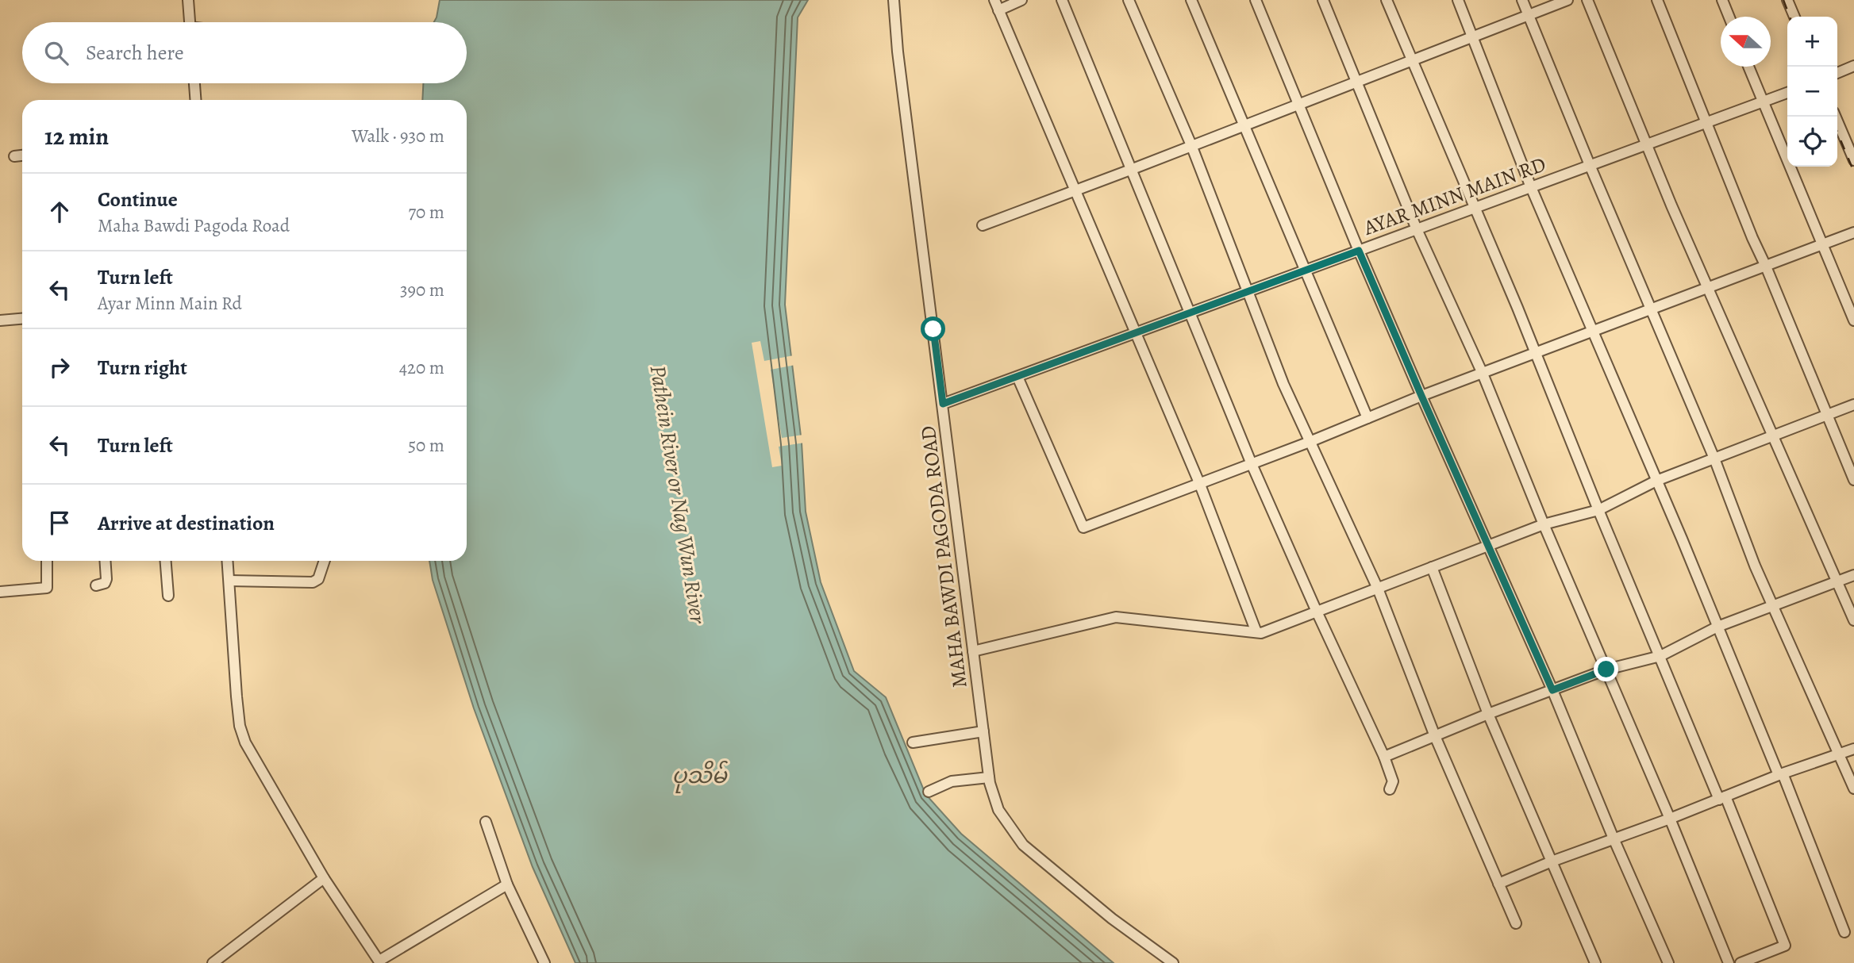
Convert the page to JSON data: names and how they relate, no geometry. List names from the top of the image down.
{
  "streets": {
    "street": ["AYAR MINN MAIN RD", "MAHA BAWDI PAGODA ROAD"]
  },
  "crossings": [
    ["AYAR MINN MAIN RD", "MAHA BAWDI PAGODA ROAD"]
  ],
  "water": ["Pathein River or Nag Wun River", "ပုသိမ်"],
  "north": "left",
  "page": {
    "map_buttons": ["+", "−"],
    "search": "Search here",
    "heading": ["12 min", "Walk · 930 m"],
    "list": [
      ["Continue", "Maha Bawdi Pagoda Road", "70 m"],
      ["Turn left", "Ayar Minn Main Rd", "390 m"],
      ["Turn right", "420 m"],
      ["Turn left", "50 m"],
      "Arrive at destination"
    ]
  }
}
